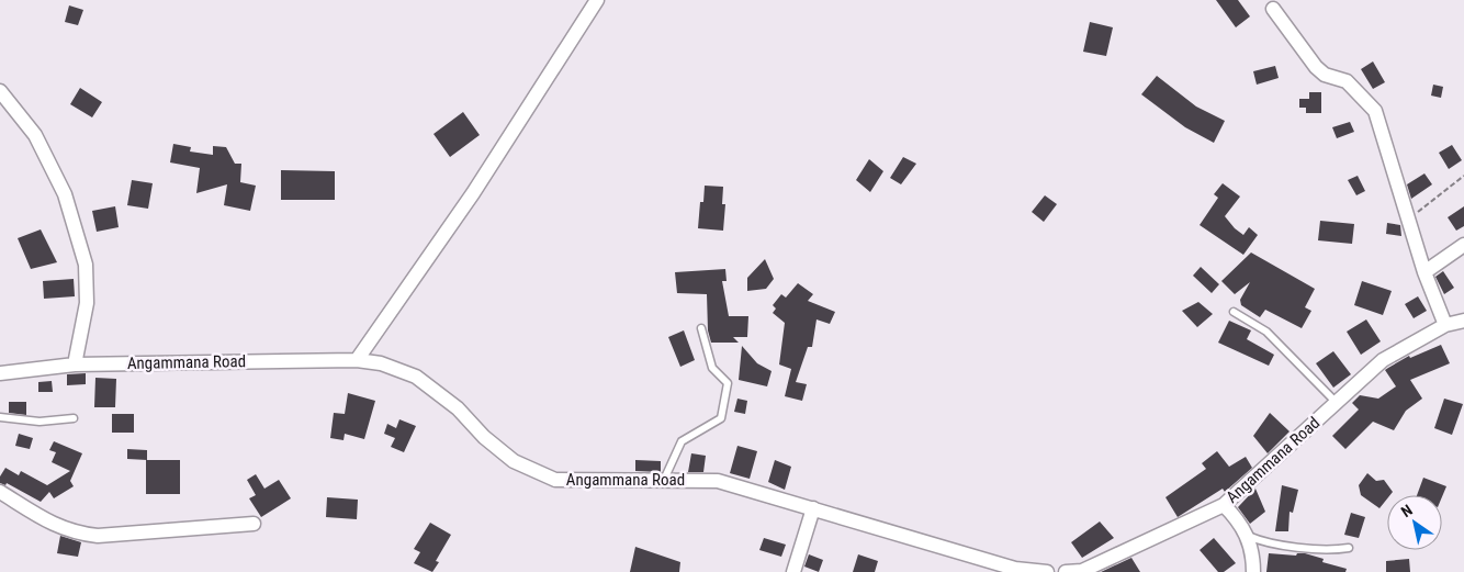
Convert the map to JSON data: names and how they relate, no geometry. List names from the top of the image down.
{
  "streets": {
    "street": ["Angammana Road"]
  },
  "north": "top left"
}
